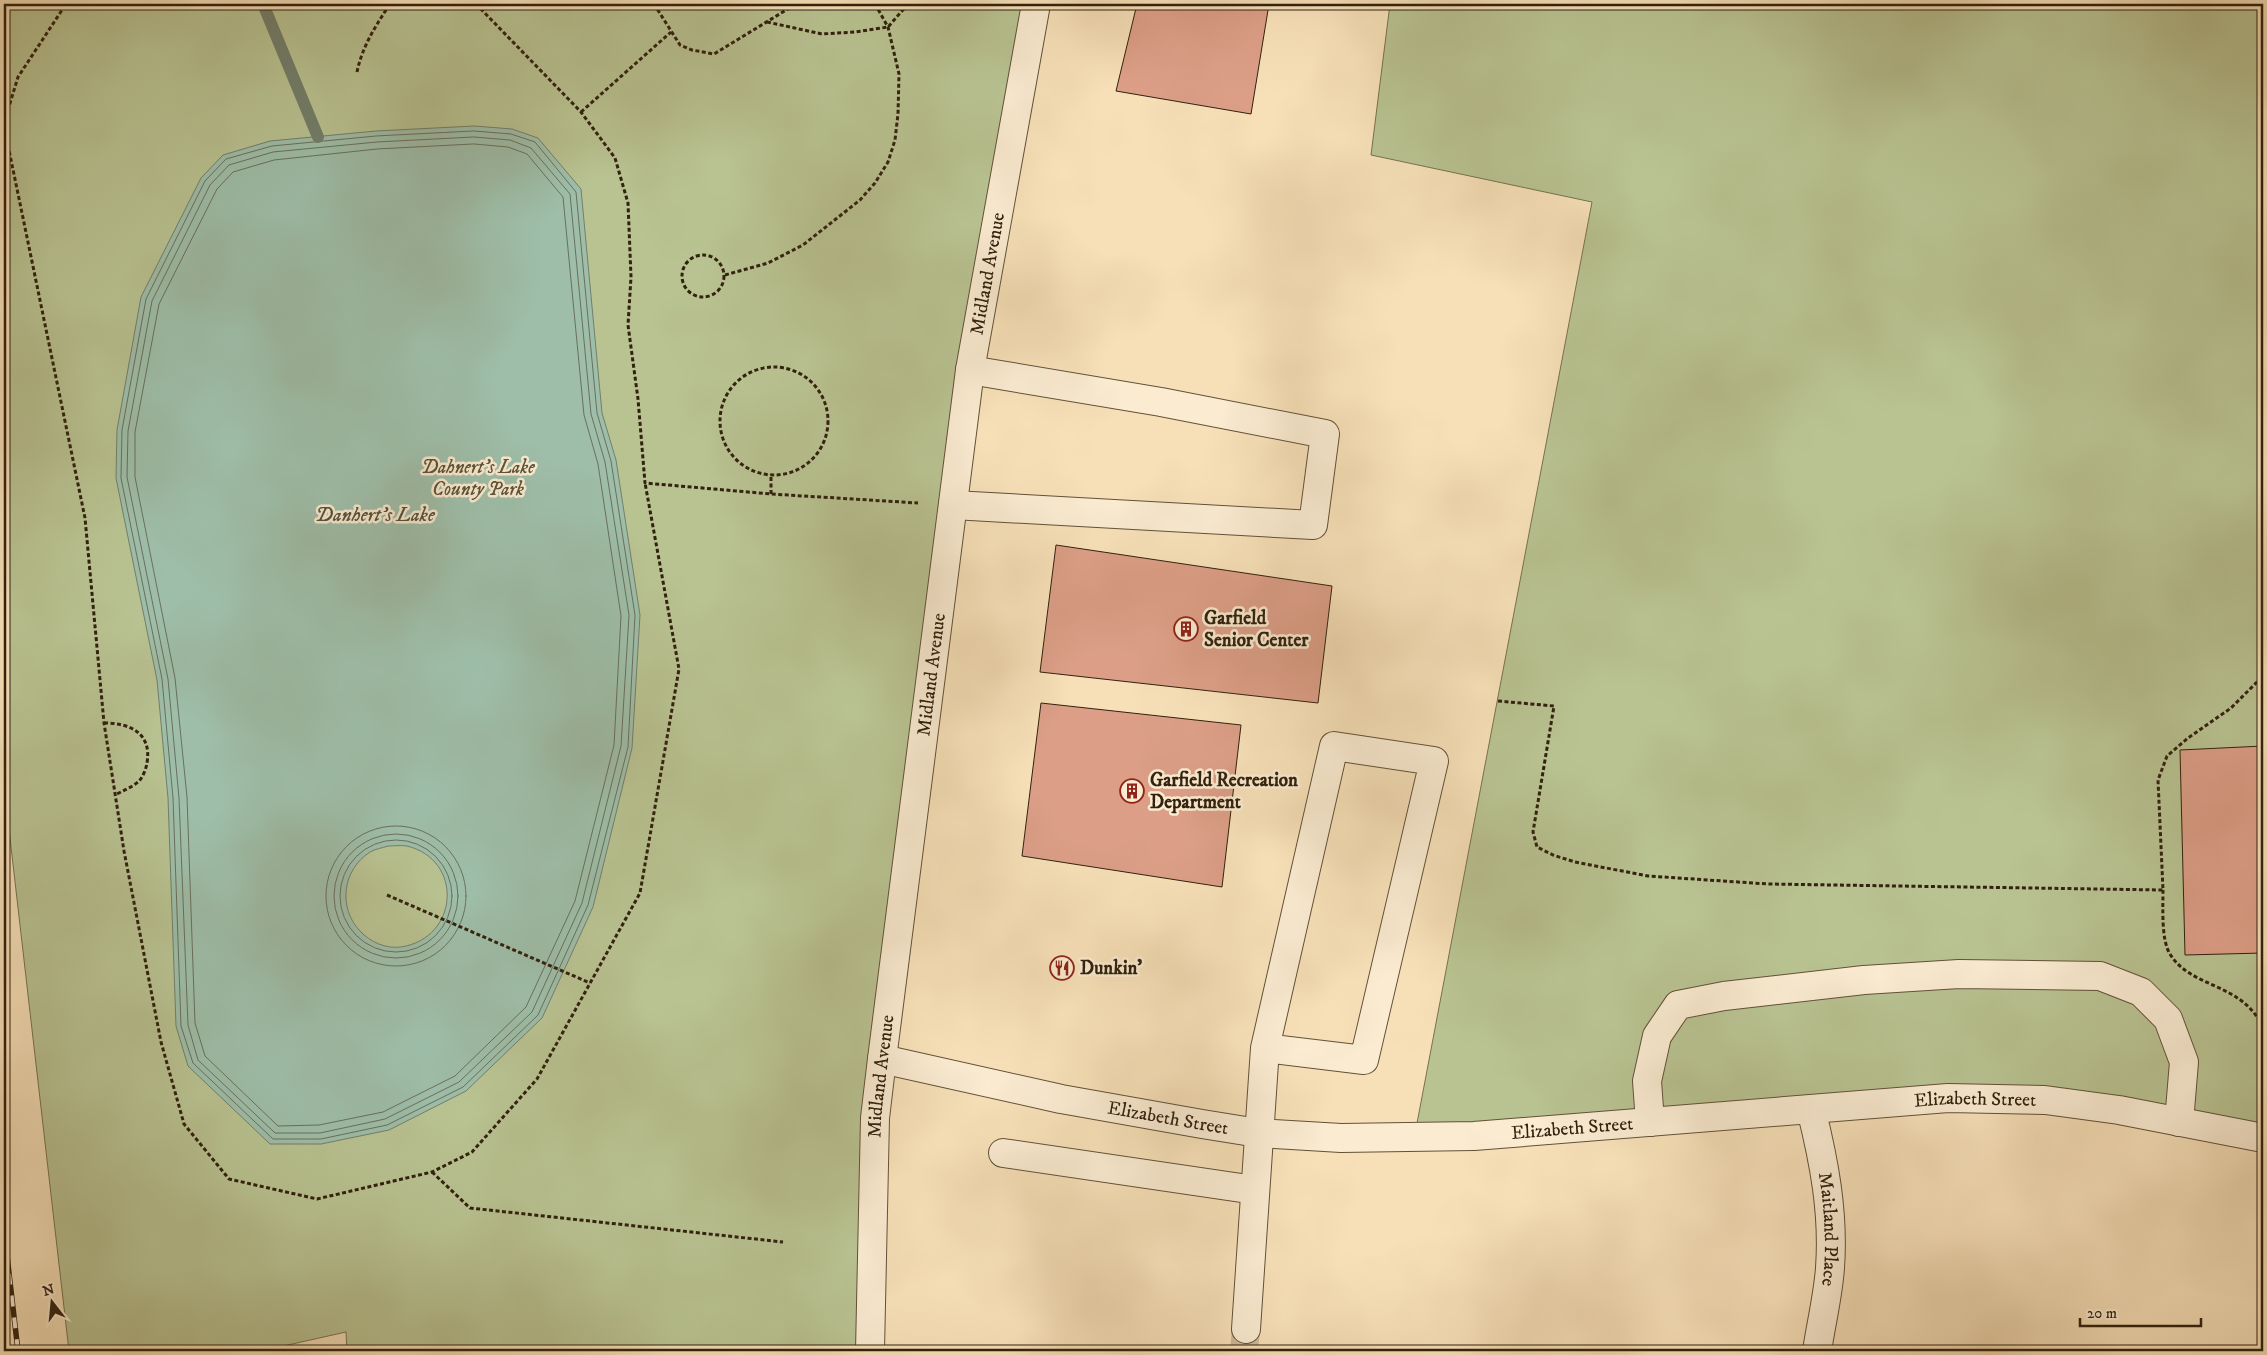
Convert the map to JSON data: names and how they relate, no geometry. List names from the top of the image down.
{
  "streets": {
    "street": ["Midland Avenue", "Elizabeth Street", "Maitland Place"]
  },
  "crossings": [
    ["Midland Avenue", "Elizabeth Street"],
    ["Elizabeth Street", "Maitland Place"]
  ],
  "water": ["Danhert's Lake"],
  "parks": ["Dahnert's Lake County Park"],
  "places": {
    "building": ["Garfield Senior Center", "Garfield Recreation Department"],
    "restaurant": ["Dunkin'"]
  },
  "scale_bar": "20 m",
  "north": "top"
}
